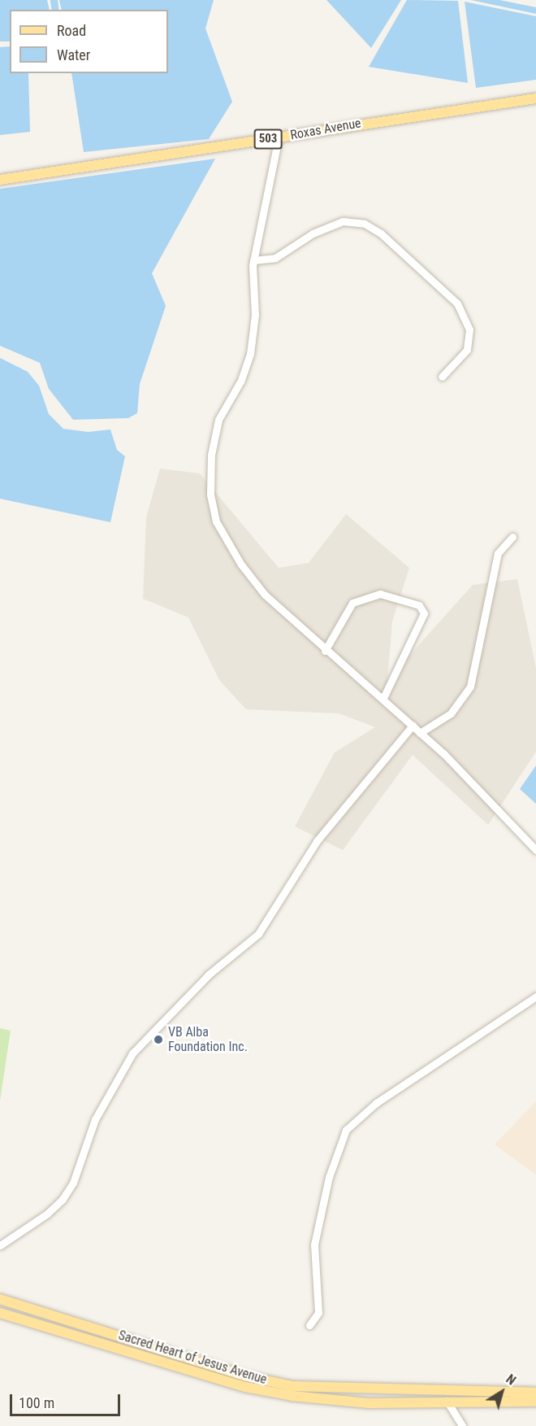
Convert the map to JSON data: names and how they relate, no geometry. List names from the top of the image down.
{
  "streets": {
    "main road": ["Roxas Avenue", "503", "Sacred Heart of Jesus Avenue"]
  },
  "places": ["VB Alba Foundation Inc."],
  "legend": ["Road", "Water"],
  "scale_bar": "100 m",
  "north": "top right"
}
